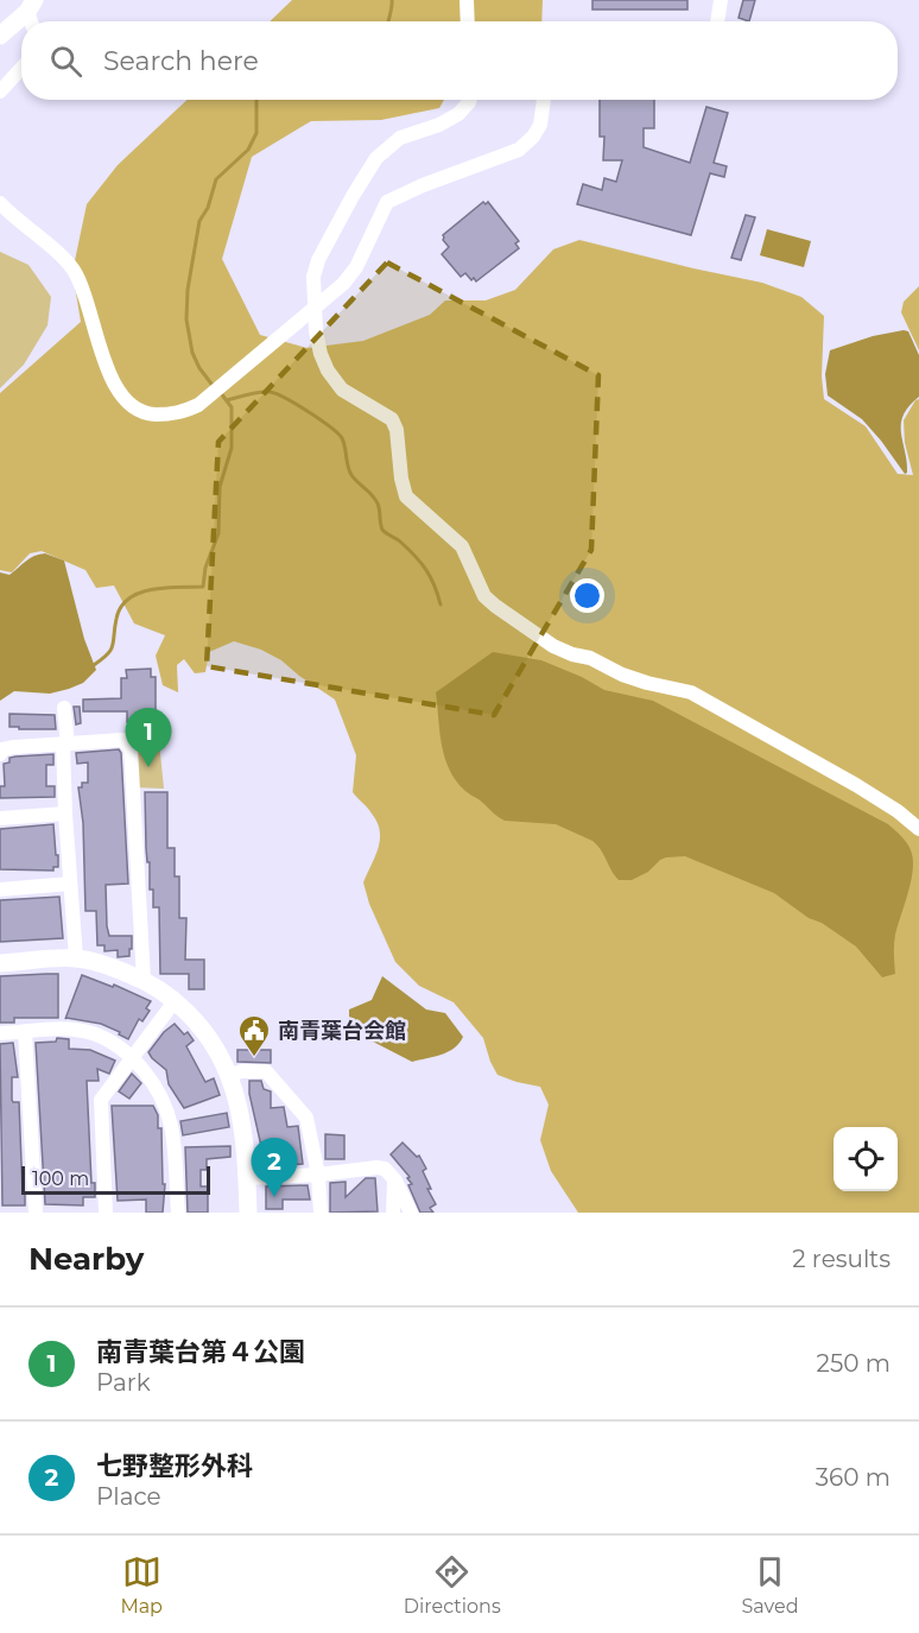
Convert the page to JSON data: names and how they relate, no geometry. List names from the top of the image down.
{
  "places": {
    "public building": ["南青葉台会館"]
  },
  "scale_bar": "100 m",
  "page": {
    "search": "Search here",
    "pins": ["1", "2"],
    "scale": "100 m",
    "heading": ["Nearby", "2 results"],
    "list": [
      {
        "mark": "1",
        "name": "南青葉台第４公園",
        "note": "Park",
        "value": "250 m"
      },
      {
        "mark": "2",
        "name": "七野整形外科",
        "note": "Place",
        "value": "360 m"
      }
    ],
    "nav": ["Map", "Directions", "Saved"]
  }
}
